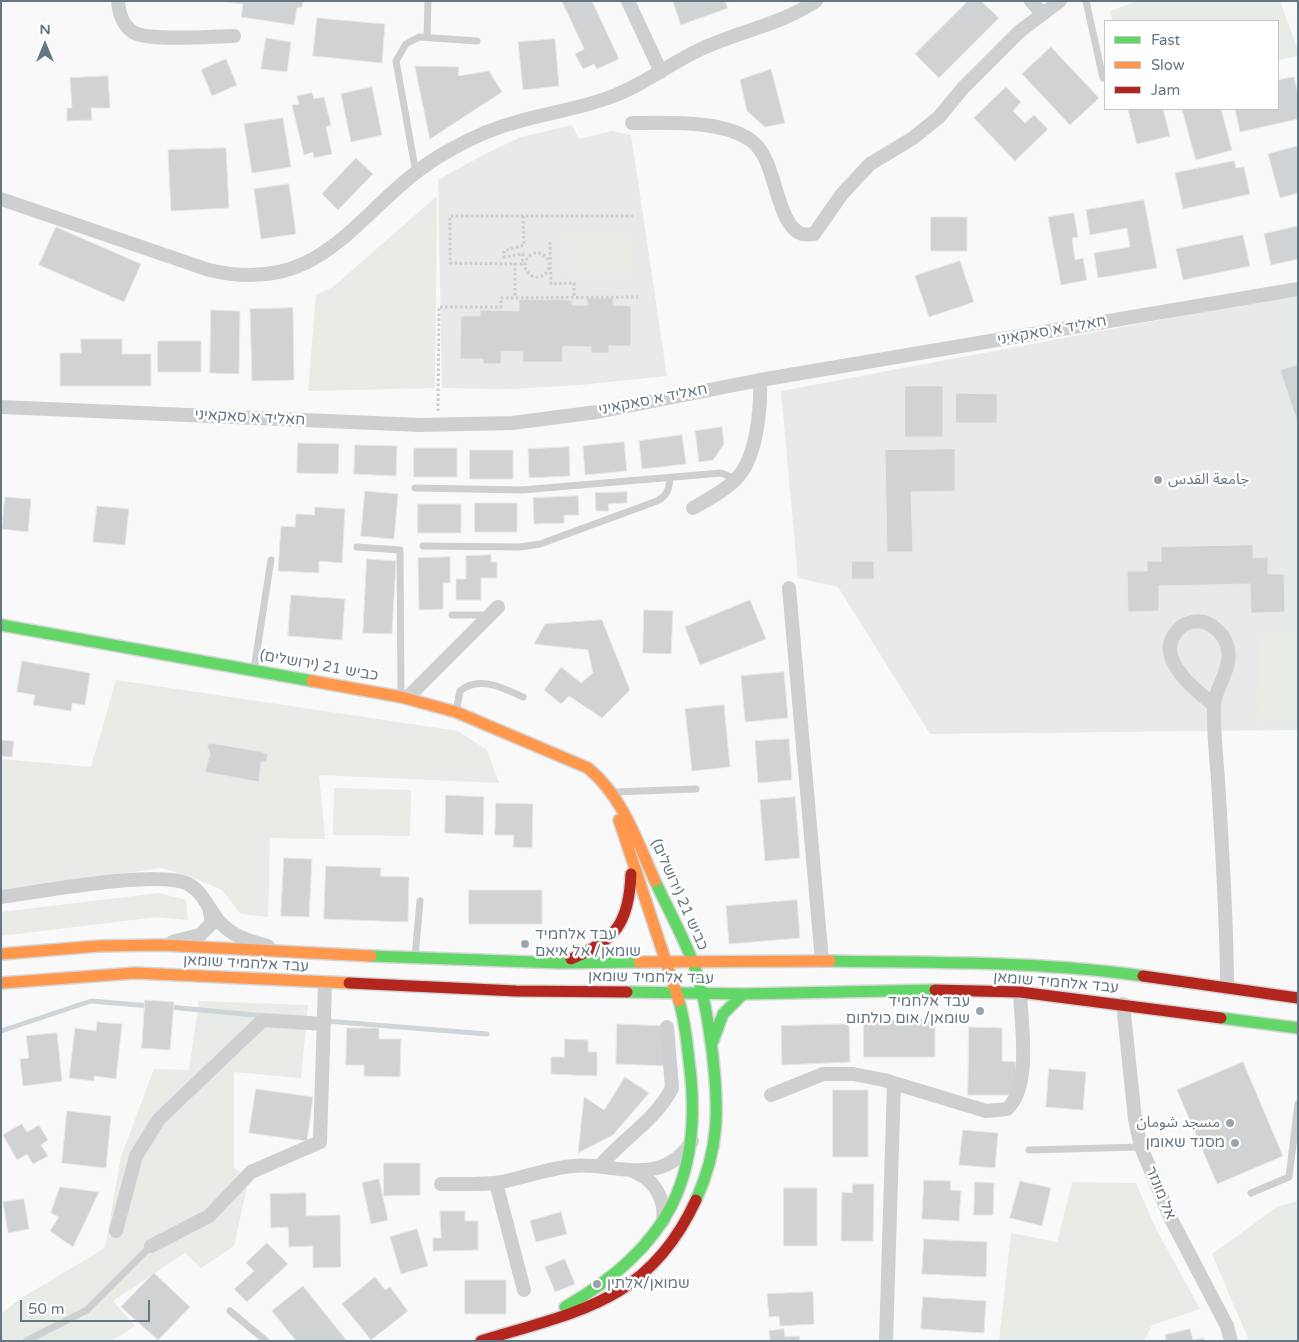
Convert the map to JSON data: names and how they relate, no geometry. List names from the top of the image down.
{
  "streets": {
    "main road": ["כביש 21 (ירושלים)", "עבד אלחמיד שומאן"],
    "street": ["חאליד א סאקאיני", "אל מונזר"]
  },
  "crossings": [
    ["כביש 21 (ירושלים)", "עבד אלחמיד שומאן"],
    ["עבד אלחמיד שומאן", "אל מונזר"]
  ],
  "places": [
    "جامعة القدس",
    "עבד אלחמיד שומאן/ אל איאם",
    "עבד אלחמיד שומאן/ אום כולתום",
    "مسجد شومان",
    "מסגד שאומן",
    "שמואן/אלתין"
  ],
  "legend": ["Fast", "Slow", "Jam"],
  "scale_bar": "50 m",
  "north": "top"
}
